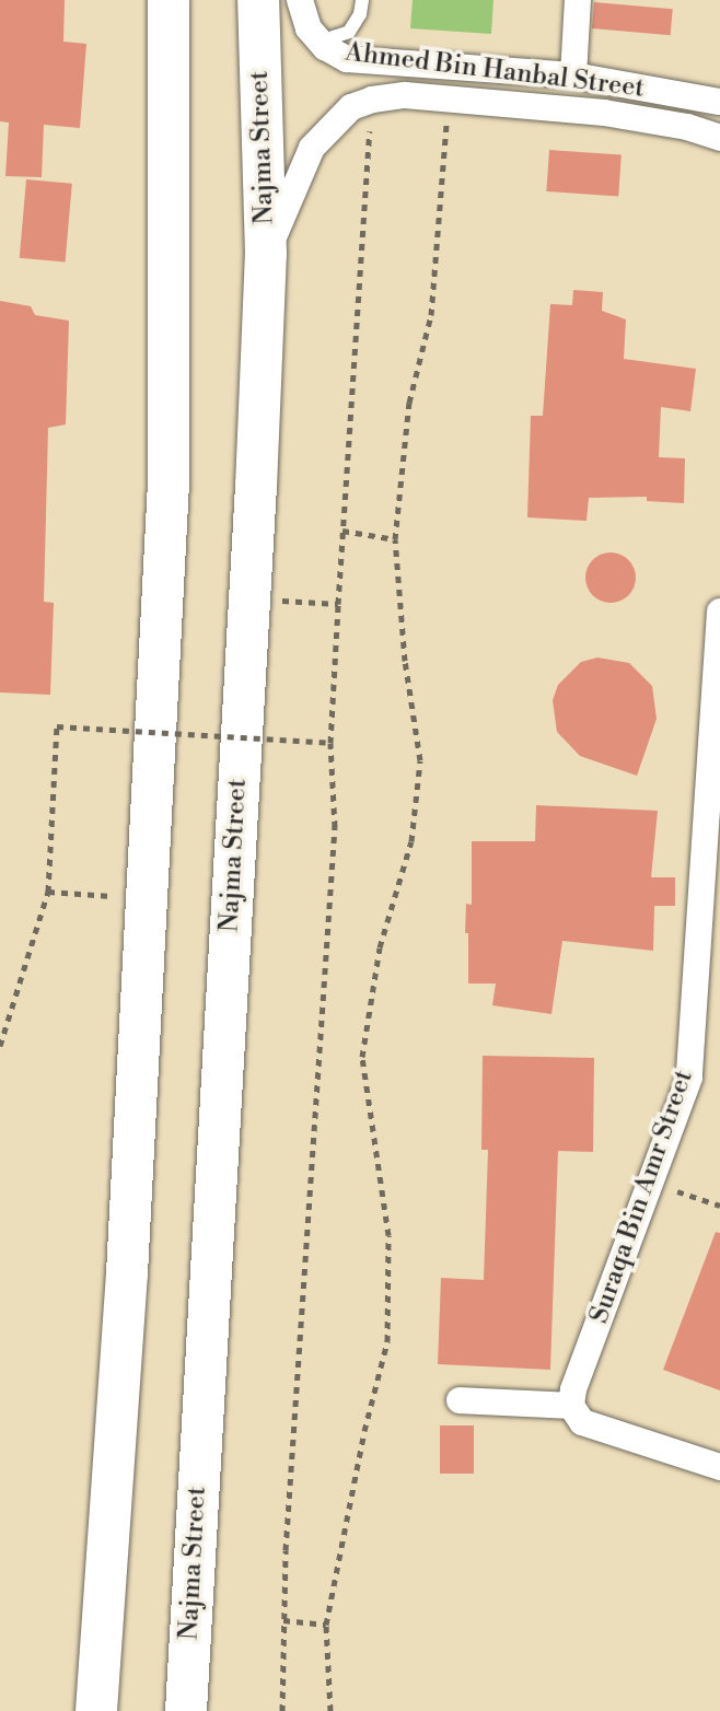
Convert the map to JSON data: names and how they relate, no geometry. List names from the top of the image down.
{
  "streets": {
    "main road": ["Najma Street"],
    "street": ["Ahmed Bin Hanbal Street", "Suraqa Bin Amr Street"]
  },
  "crossings": [
    ["Ahmed Bin Hanbal Street", "Najma Street"]
  ]
}
